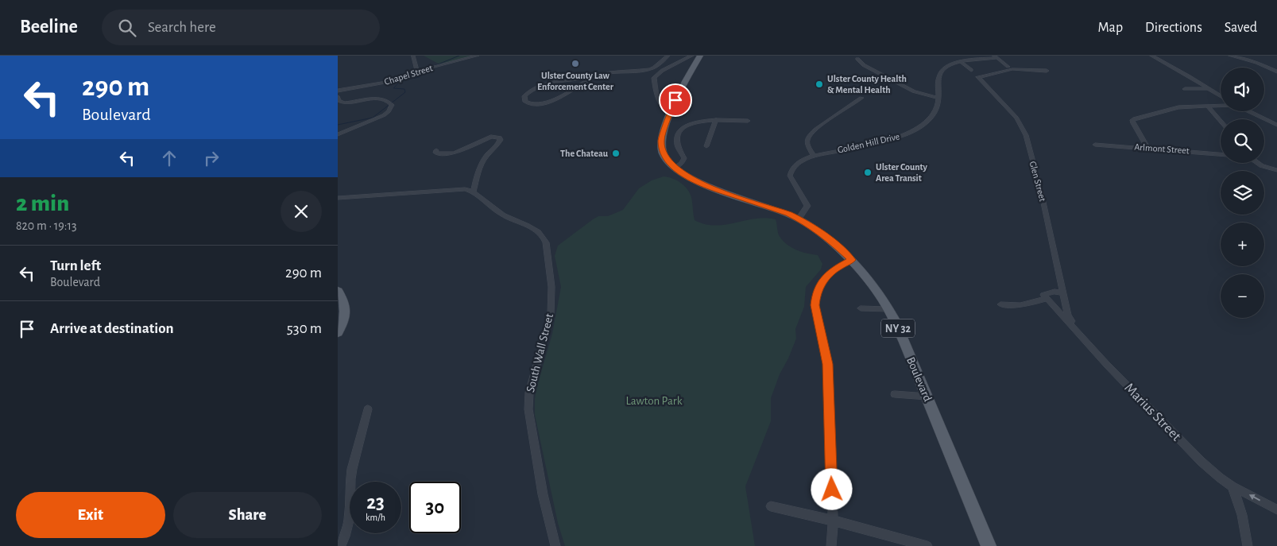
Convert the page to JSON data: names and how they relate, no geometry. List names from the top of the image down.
{
  "streets": {
    "main road": ["NY 32", "Boulevard"],
    "street": [
      "Chapel Street",
      "Golden Hill Drive",
      "Arlmont Street",
      "Glen Street",
      "South Wall Street",
      "Marius Street"
    ]
  },
  "crossings": [
    ["Golden Hill Drive", "Boulevard"],
    ["Glen Street", "Marius Street"]
  ],
  "parks": ["Lawton Park"],
  "places": [
    "Ulster County Law Enforcement Center",
    "Ulster County Health & Mental Health",
    "The Chateau",
    "Ulster County Area Transit"
  ],
  "page": {
    "header": "Beeline",
    "search": "Search here",
    "nav": ["Map", "Directions", "Saved"],
    "turn": ["290 m", "Boulevard"],
    "map_buttons": ["+", "−"],
    "heading": ["2 min", "820 m · 19:13"],
    "list": [
      {
        "name": "Turn left",
        "note": "Boulevard",
        "value": "290 m"
      },
      {
        "name": "Arrive at destination",
        "value": "530 m"
      }
    ],
    "speed": "23 km/h",
    "limit": "30",
    "buttons": ["Exit", "Share"]
  }
}
